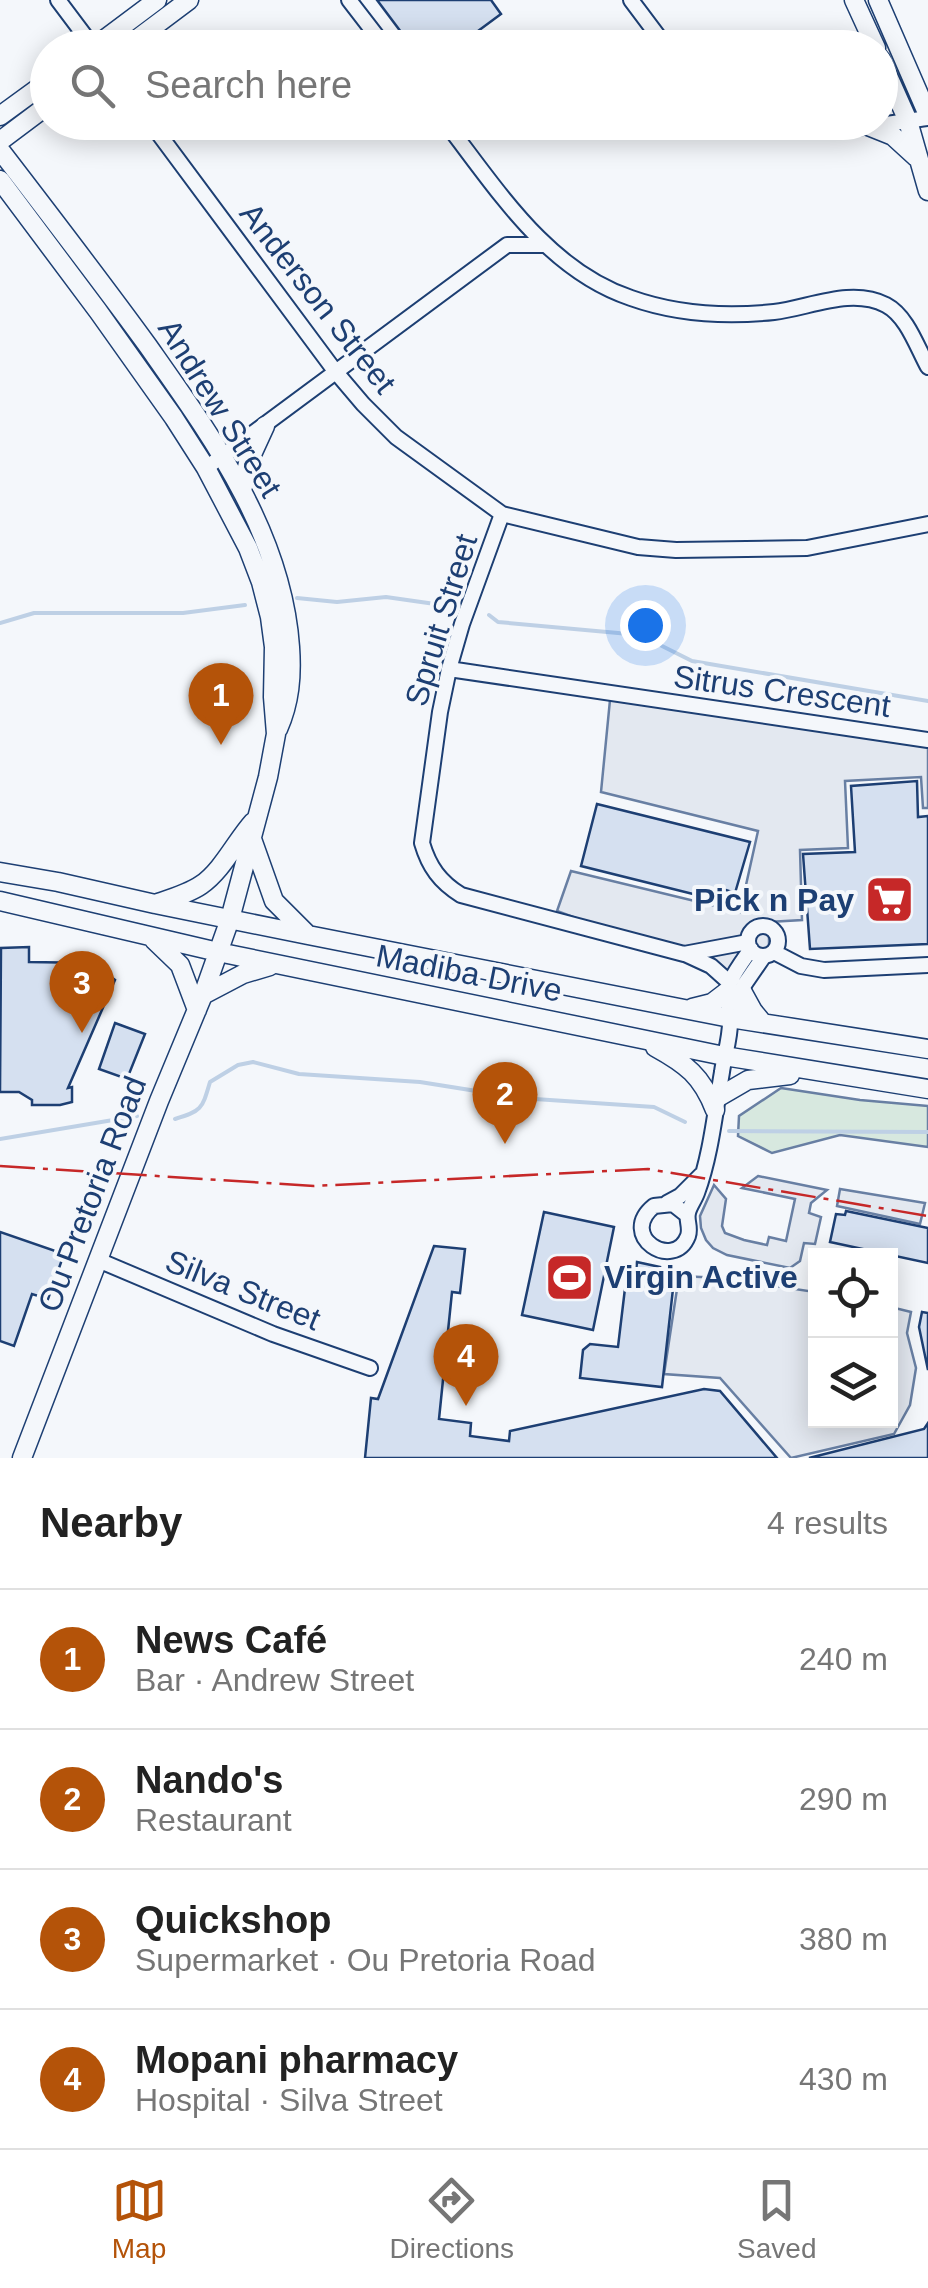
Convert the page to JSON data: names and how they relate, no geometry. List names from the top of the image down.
{
  "streets": {
    "main road": ["Andrew Street", "Madiba Drive", "Ou Pretoria Road"],
    "street": [
      "Anderson Street",
      "Spruit Street",
      "Sitrus Crescent",
      "Silva Street"
    ]
  },
  "crossings": [
    ["Anderson Street", "Spruit Street"],
    ["Andrew Street", "Madiba Drive"],
    ["Andrew Street", "Ou Pretoria Road"],
    ["Spruit Street", "Sitrus Crescent"],
    ["Madiba Drive", "Ou Pretoria Road"],
    ["Ou Pretoria Road", "Silva Street"]
  ],
  "places": {
    "supermarket": ["Pick n Pay"],
    "sports": ["Virgin Active"]
  },
  "page": {
    "search": "Search here",
    "pins": [
      "1",
      "3",
      "2",
      "4"
    ],
    "heading": ["Nearby", "4 results"],
    "list": [
      {
        "mark": "1",
        "name": "News Café",
        "note": "Bar · Andrew Street",
        "value": "240 m"
      },
      {
        "mark": "2",
        "name": "Nando's",
        "note": "Restaurant",
        "value": "290 m"
      },
      {
        "mark": "3",
        "name": "Quickshop",
        "note": "Supermarket · Ou Pretoria Road",
        "value": "380 m"
      },
      {
        "mark": "4",
        "name": "Mopani pharmacy",
        "note": "Hospital · Silva Street",
        "value": "430 m"
      }
    ],
    "nav": ["Map", "Directions", "Saved"]
  }
}
